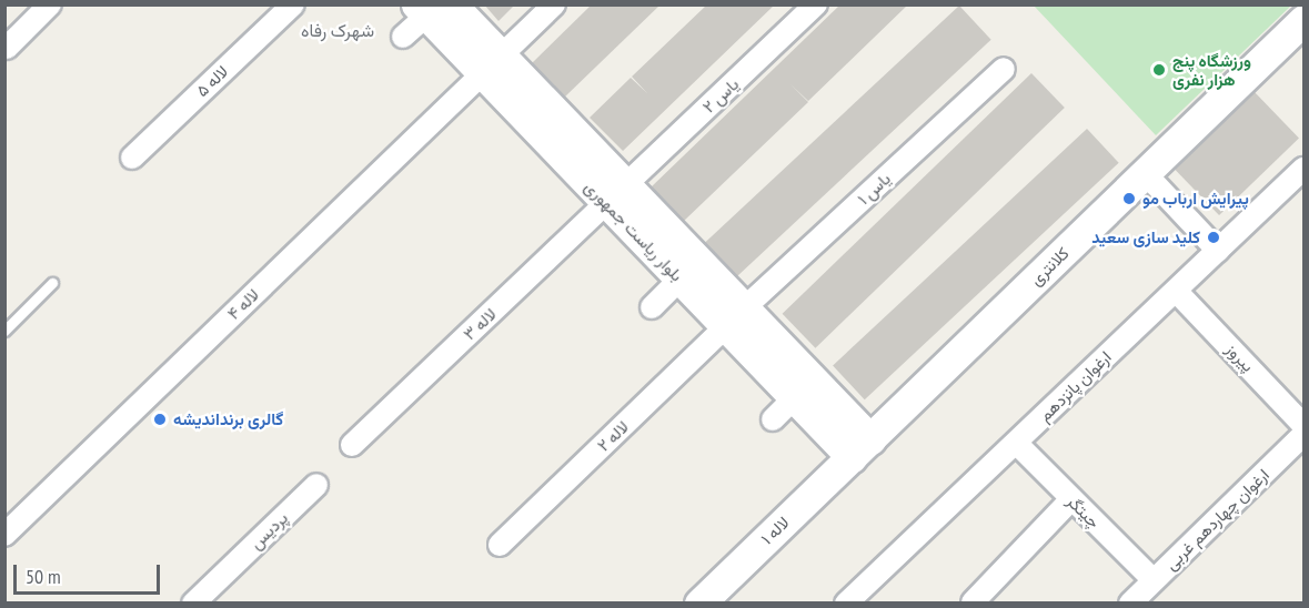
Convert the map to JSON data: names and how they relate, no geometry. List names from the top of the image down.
{
  "streets": {
    "street": [
      "لاله ۵",
      "یاس ۲",
      "یاس ۱",
      "بلوار ریاست جمهوری",
      "کلانتری",
      "لاله ۴",
      "لاله ۳",
      "پیروز",
      "ارغوان پانزدهم",
      "لاله ۲",
      "چیتگر",
      "ارغوان چهاردهم غربی",
      "پردیس",
      "لاله ۱"
    ]
  },
  "crossings": [
    ["یاس ۲", "بلوار ریاست جمهوری"],
    ["یاس ۲", "لاله ۳"],
    ["یاس ۱", "بلوار ریاست جمهوری"],
    ["یاس ۱", "لاله ۲"],
    ["بلوار ریاست جمهوری", "کلانتری"],
    ["بلوار ریاست جمهوری", "لاله ۴"],
    ["بلوار ریاست جمهوری", "لاله ۳"],
    ["بلوار ریاست جمهوری", "لاله ۲"],
    ["بلوار ریاست جمهوری", "لاله ۱"],
    ["کلانتری", "لاله ۱"],
    ["پیروز", "ارغوان پانزدهم"],
    ["ارغوان پانزدهم", "چیتگر"],
    ["چیتگر", "ارغوان چهاردهم غربی"]
  ],
  "districts": ["شهرک رفاه"],
  "places": [
    "ورزشگاه پنج هزار نفری",
    "پیرایش ارباب مو",
    "کلید سازی سعید",
    "گالری برنداندیشه"
  ],
  "scale_bar": "50 m"
}
